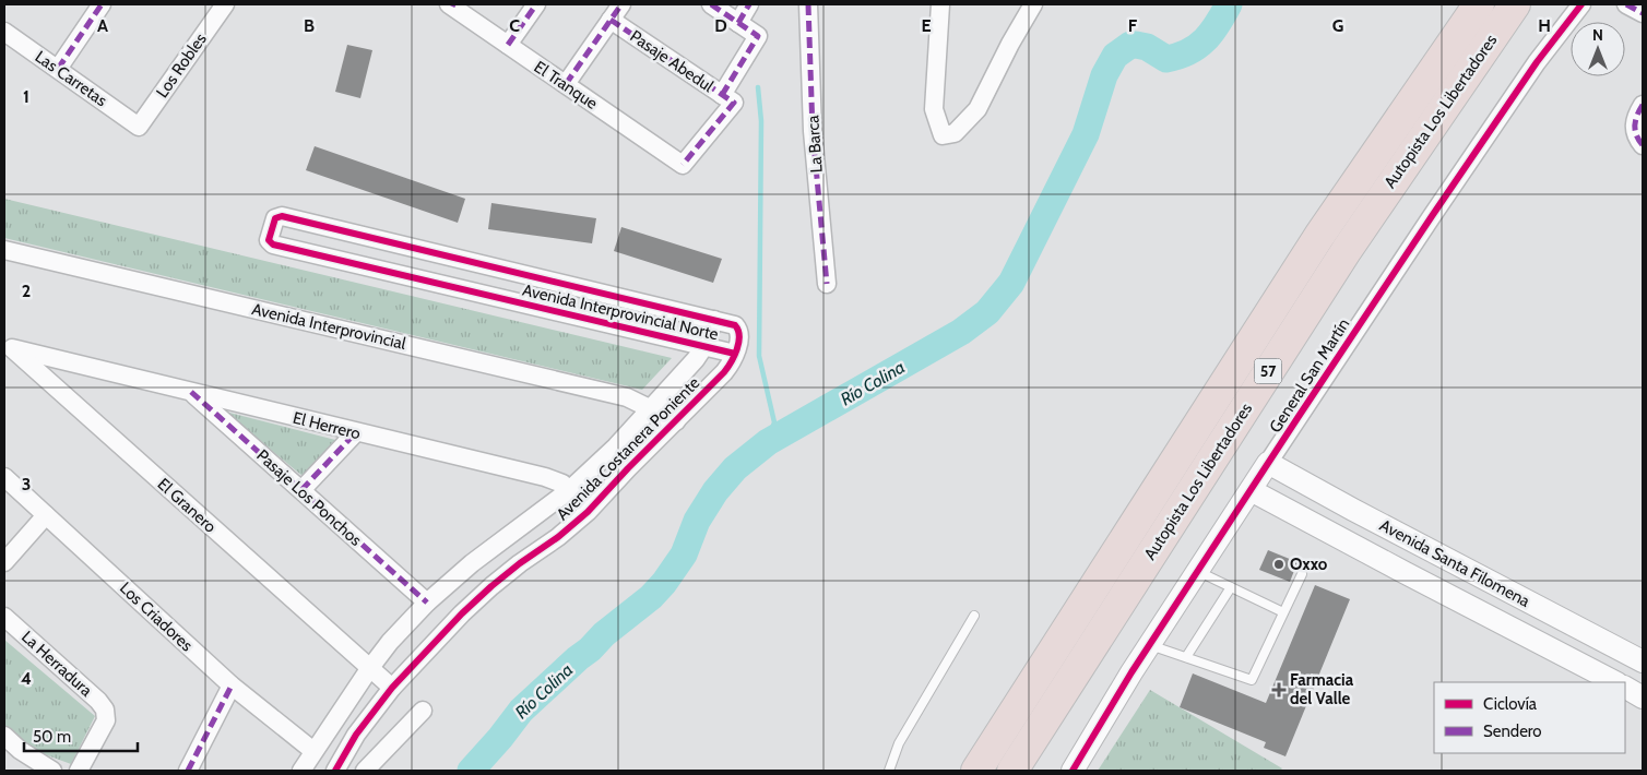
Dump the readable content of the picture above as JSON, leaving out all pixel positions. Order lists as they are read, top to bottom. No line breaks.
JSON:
{"streets":{"highway":["Autopista Los Libertadores","57"],"street":["Pasaje Abedul","Los Robles","Las Carretas","El Tranque","La Barca","Avenida Interprovincial Norte","Avenida Interprovincial","General San Martín","El Herrero","Avenida Costanera Poniente","Pasaje Los Ponchos","El Granero","Avenida Santa Filomena","Los Criadores","La Herradura"]},"crossings":[["Pasaje Abedul","El Tranque"],["Los Robles","Las Carretas"],["Avenida Interprovincial Norte","Avenida Costanera Poniente"],["Avenida Interprovincial","Avenida Costanera Poniente"],["General San Martín","Avenida Santa Filomena"],["El Herrero","Avenida Costanera Poniente"],["El Herrero","Pasaje Los Ponchos"],["El Herrero","El Granero"],["Avenida Costanera Poniente","Pasaje Los Ponchos"],["Avenida Costanera Poniente","El Granero"],["Avenida Costanera Poniente","Los Criadores"]],"water":["Río Colina"],"places":{"other":["Oxxo"],"health":["Farmacia del Valle"]},"legend":["Ciclovía","Sendero"],"scale_bar":"50 m","north":"top","grid":{"columns":["A","B","C","D","E","F","G","H"],"rows":["1","2","3","4"]}}
